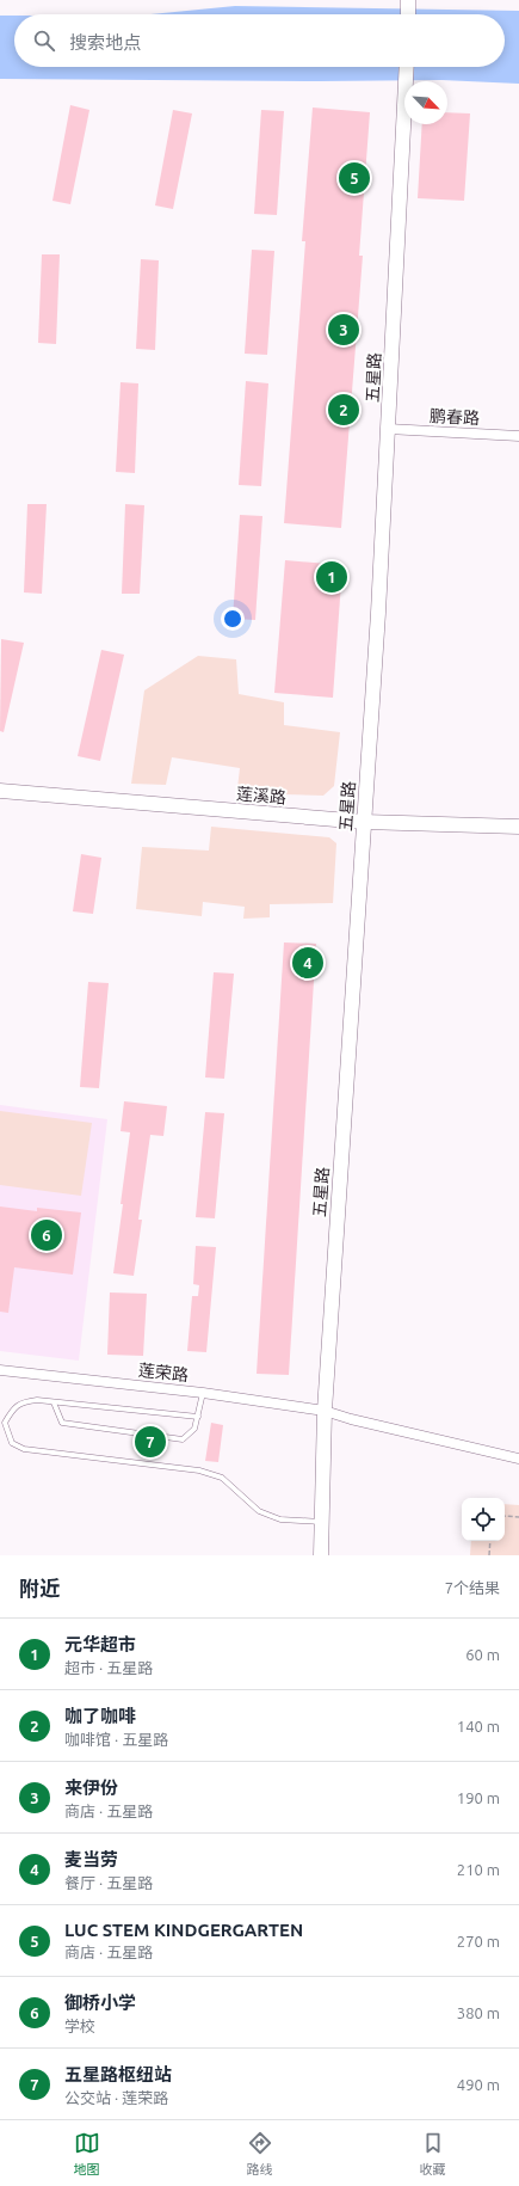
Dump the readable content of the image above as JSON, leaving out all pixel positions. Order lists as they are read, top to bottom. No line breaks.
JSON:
{"streets":{"street":["五星路","鹏春路","莲溪路","莲荣路"]},"crossings":[["五星路","鹏春路"],["五星路","莲溪路"],["五星路","莲荣路"]],"north":"bottom right","page":{"search":"搜索地点","pins":["5","3","2","1","4","6","7"],"heading":["附近","7个结果"],"list":[{"mark":"1","name":"元华超市","note":"超市 · 五星路","value":"60 m"},{"mark":"2","name":"咖了咖啡","note":"咖啡馆 · 五星路","value":"140 m"},{"mark":"3","name":"来伊份","note":"商店 · 五星路","value":"190 m"},{"mark":"4","name":"麦当劳","note":"餐厅 · 五星路","value":"210 m"},{"mark":"5","name":"LUC STEM KINDGERGARTEN","note":"商店 · 五星路","value":"270 m"},{"mark":"6","name":"御桥小学","note":"学校","value":"380 m"},{"mark":"7","name":"五星路枢纽站","note":"公交站 · 莲荣路","value":"490 m"}],"nav":["地图","路线","收藏"]}}
